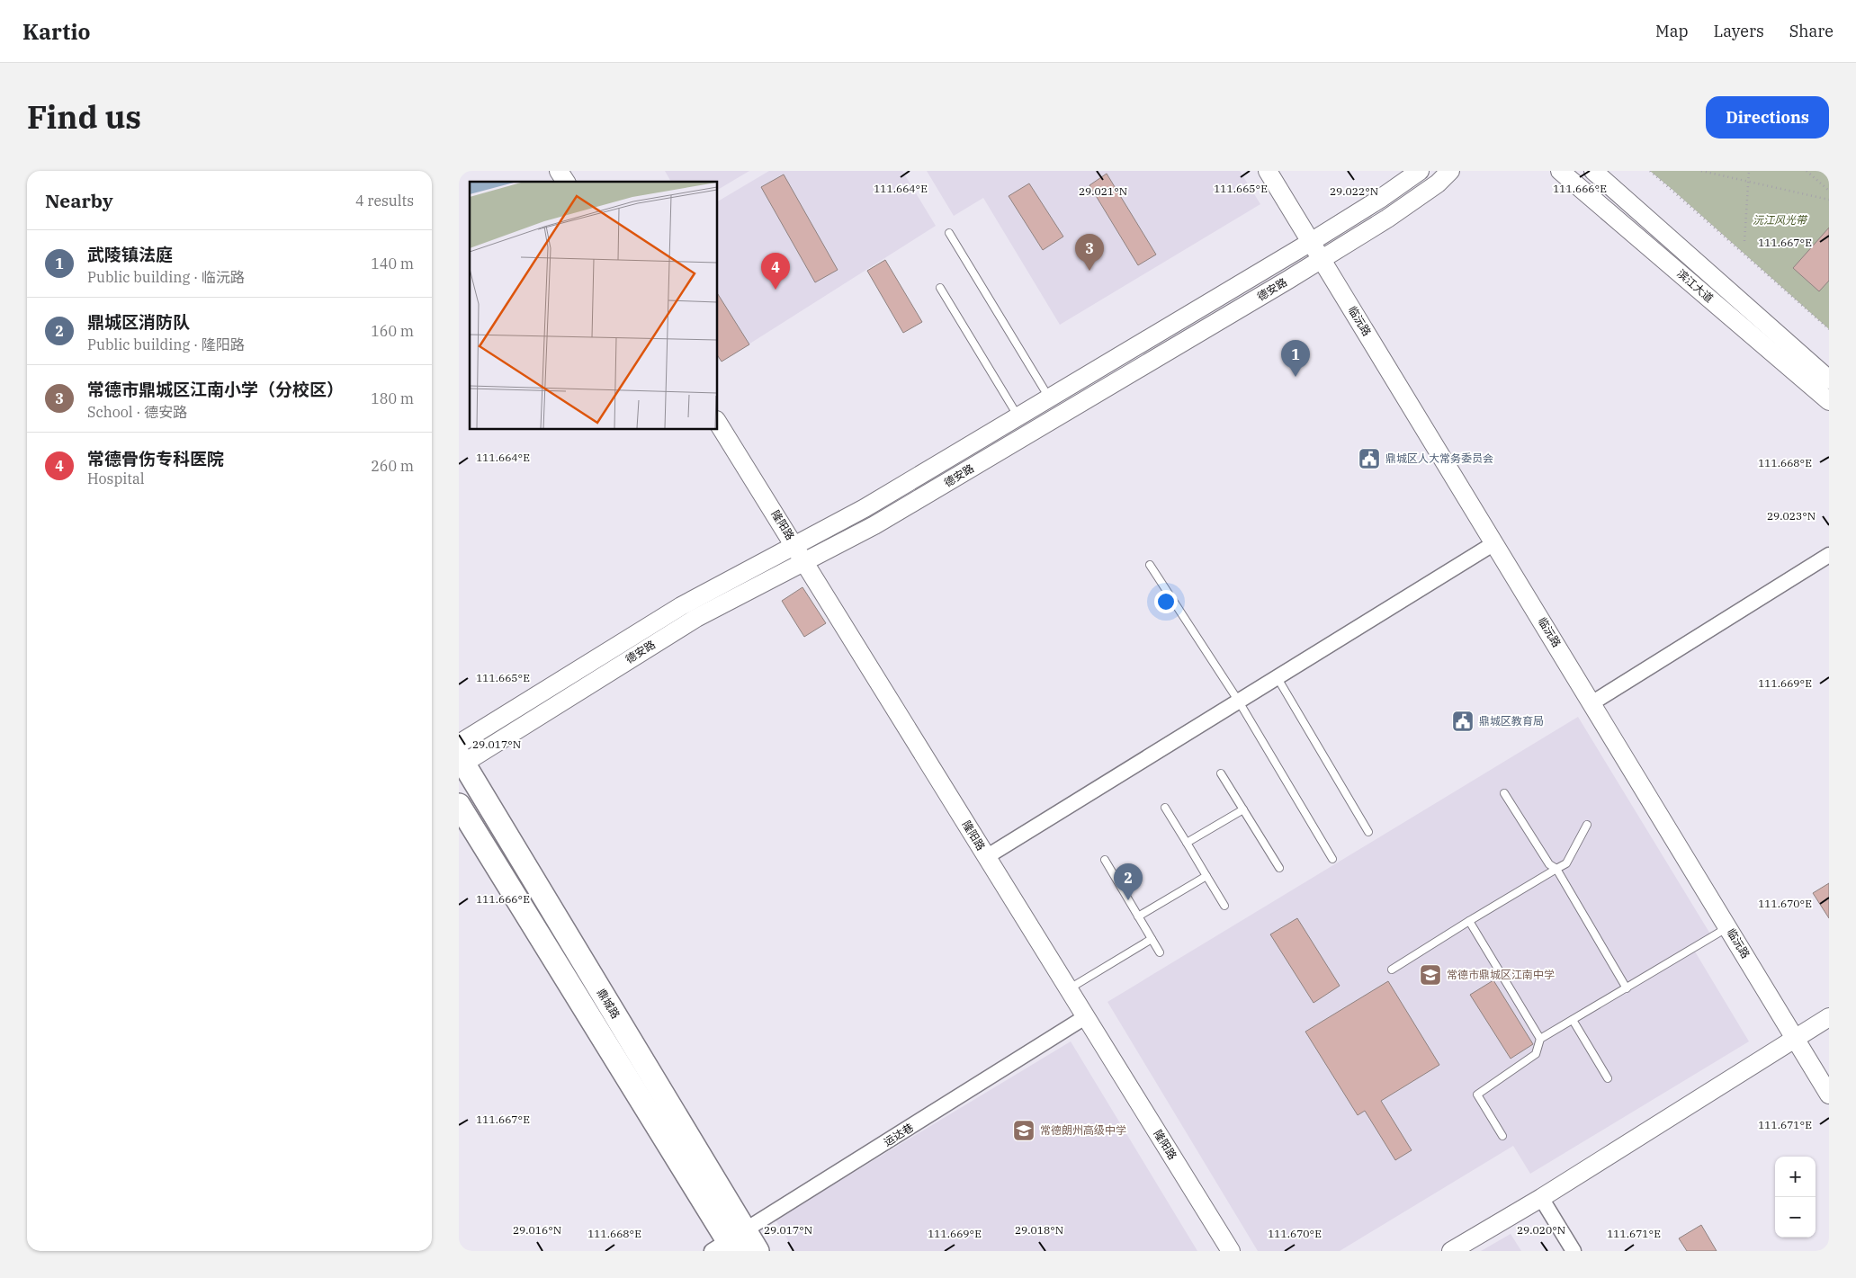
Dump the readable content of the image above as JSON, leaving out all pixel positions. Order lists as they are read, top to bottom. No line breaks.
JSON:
{"streets":{"main road":["鼎城路"],"street":["滨江大道","德安路","临沅路","隆阳路","运达巷"]},"crossings":[["德安路","临沅路"],["德安路","隆阳路"],["德安路","鼎城路"],["隆阳路","运达巷"],["鼎城路","运达巷"]],"parks":["沅江风光带"],"places":{"public building":["鼎城区人大常务委员会","鼎城区教育局"],"school or university":["常德市鼎城区江南中学","常德朗州高级中学"]},"page":{"header":"Kartio","nav":["Map","Layers","Share"],"title":"Find us","buttons":"Directions","heading":["Nearby","4 results"],"list":[{"mark":"1","name":"武陵镇法庭","note":"Public building · 临沅路","value":"140 m"},{"mark":"2","name":"鼎城区消防队","note":"Public building · 隆阳路","value":"160 m"},{"mark":"3","name":"常德市鼎城区江南小学（分校区）","note":"School · 德安路","value":"180 m"},{"mark":"4","name":"常德骨伤专科医院","note":"Hospital","value":"260 m"}],"pins":["3","4","1","2"],"map_buttons":["+","−"]},"coordinates":["111.664°E","111.665°E","111.666°E","29.021°N","29.022°N","111.667°E","111.668°E","29.023°N","111.669°E","29.017°N","111.670°E","111.671°E","29.016°N","29.018°N","29.020°N"]}
